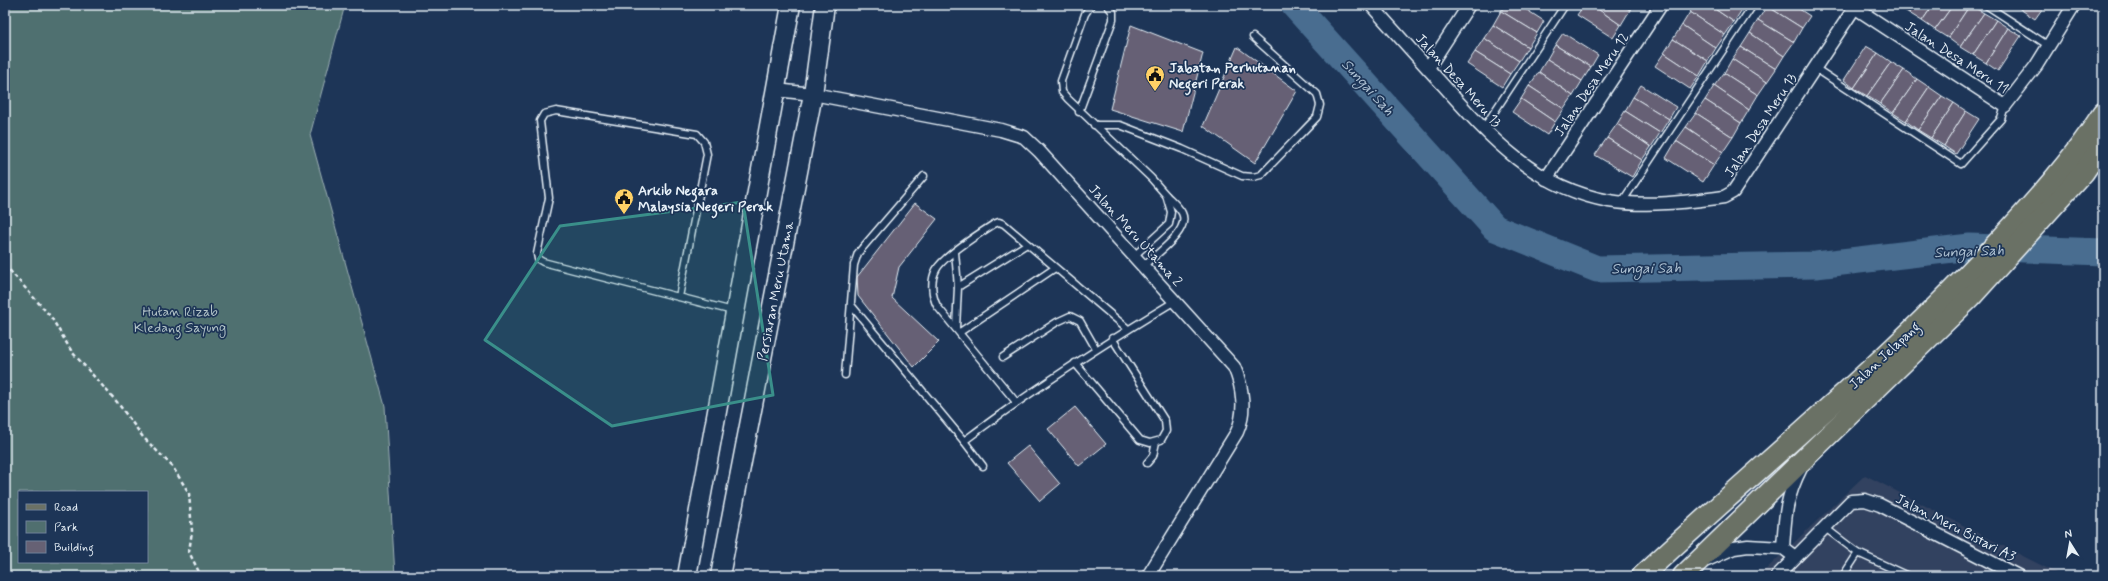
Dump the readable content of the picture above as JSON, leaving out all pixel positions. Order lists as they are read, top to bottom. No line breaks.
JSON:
{"streets":{"main road":["Persiaran Meru Utama","Jalan Jelapang"],"street":["Jalan Desa Meru 11","Jalan Desa Meru 13","Jalan Desa Meru 12","Jalan Meru Utama 2","Jalan Meru Bistari A3"]},"crossings":[["Jalan Desa Meru 11","Jalan Desa Meru 13"],["Jalan Desa Meru 13","Jalan Desa Meru 12"],["Jalan Meru Utama 2","Persiaran Meru Utama"]],"water":["Sungai Sah"],"parks":["Hutan Rizab Kledang Sayung"],"places":{"public building":["Jabatan Perhutanan Negeri Perak","Arkib Negara Malaysia Negeri Perak"]},"legend":["Road","Park","Building"],"north":"top"}
